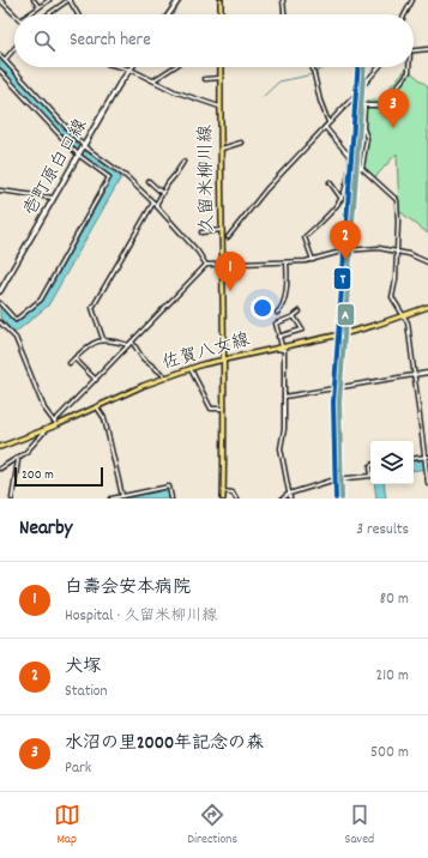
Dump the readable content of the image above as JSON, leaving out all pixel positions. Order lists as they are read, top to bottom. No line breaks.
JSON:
{"streets":{"main road":["壱町原白口線","久留米柳川線","佐賀八女線"]},"crossings":[["久留米柳川線","佐賀八女線"]],"lines":["transit line T","transit line A"],"scale_bar":"200 m","page":{"search":"Search here","pins":["3","2","1"],"scale":"200 m","heading":["Nearby","3 results"],"list":[{"mark":"1","name":"白壽会安本病院","note":"Hospital · 久留米柳川線","value":"80 m"},{"mark":"2","name":"犬塚","note":"Station","value":"210 m"},{"mark":"3","name":"水沼の里2000年記念の森","note":"Park","value":"500 m"}],"nav":["Map","Directions","Saved"]}}
